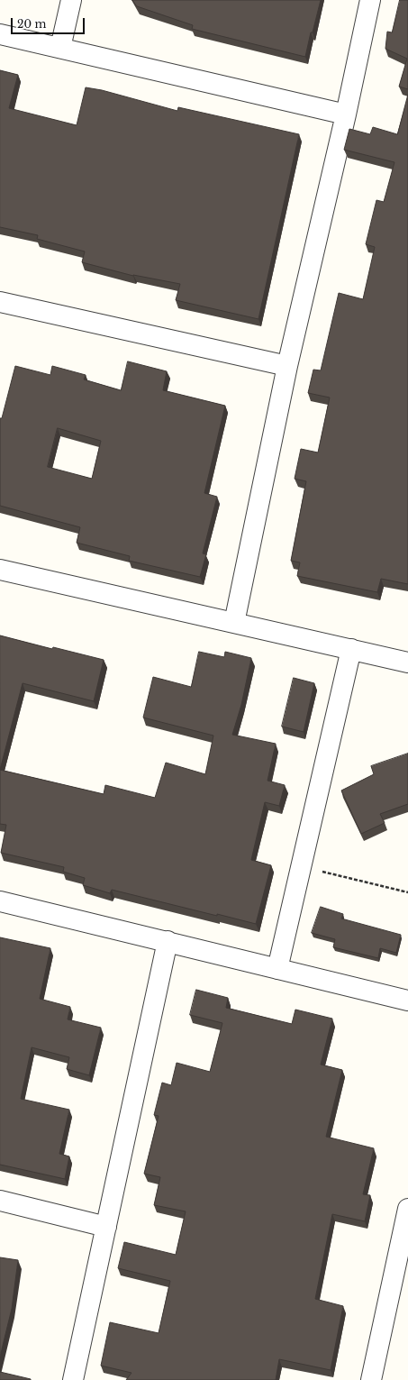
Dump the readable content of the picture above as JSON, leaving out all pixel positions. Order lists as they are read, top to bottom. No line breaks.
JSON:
{"scale_bar":"20 m"}
